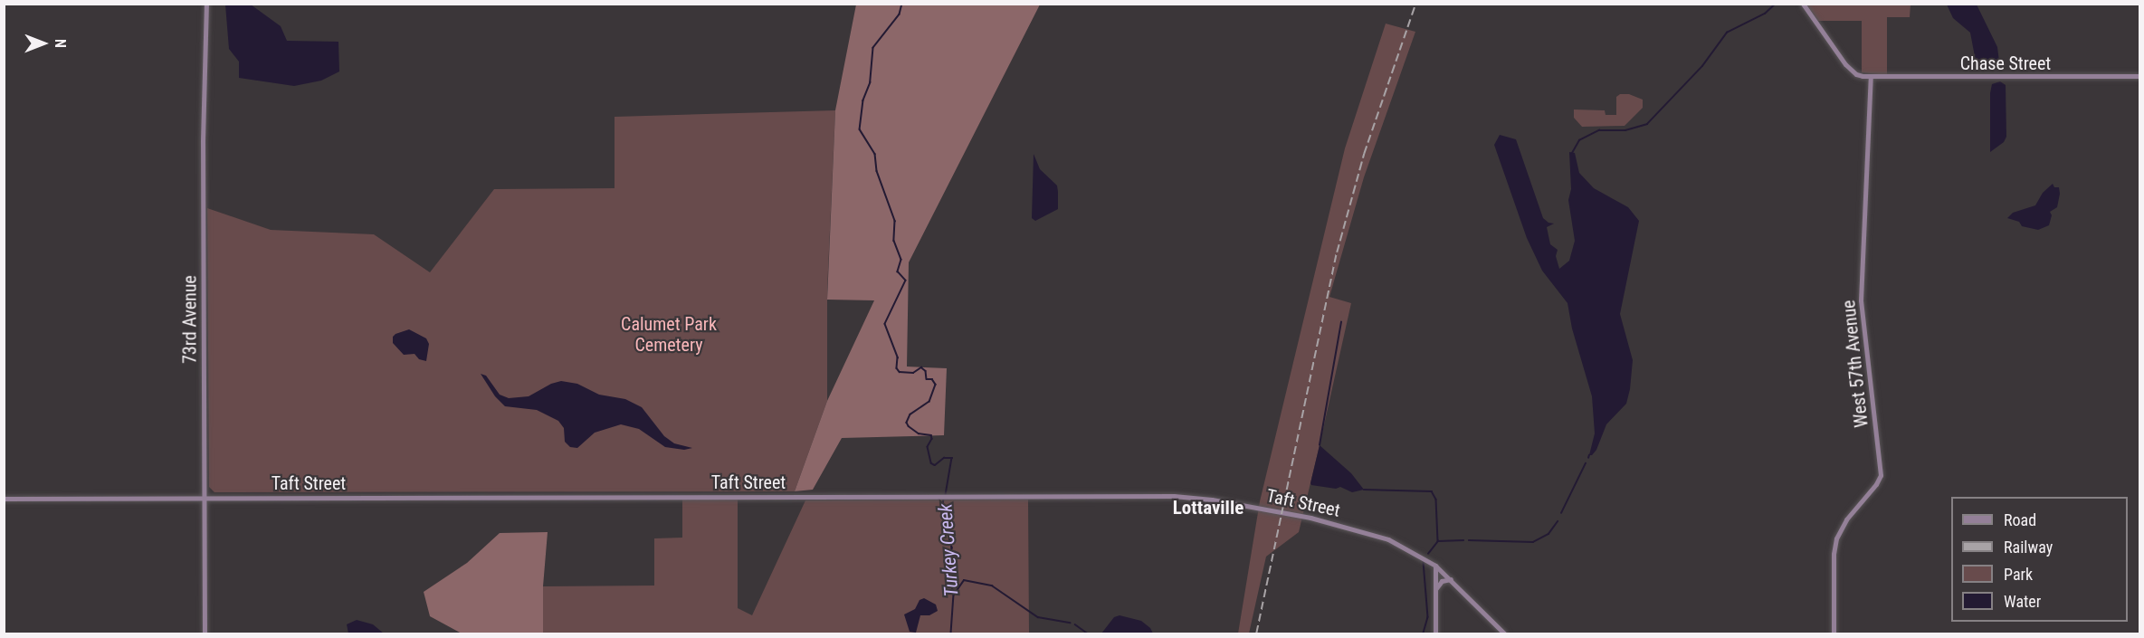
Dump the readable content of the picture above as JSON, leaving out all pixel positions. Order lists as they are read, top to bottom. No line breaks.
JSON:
{"streets":{"main road":["Chase Street","73rd Avenue","West 57th Avenue","Taft Street"]},"crossings":[["Chase Street","West 57th Avenue"],["73rd Avenue","Taft Street"]],"districts":["Lottaville"],"water":["Turkey Creek"],"parks":["Calumet Park Cemetery"],"legend":["Road","Railway","Park","Water"],"north":"right"}
